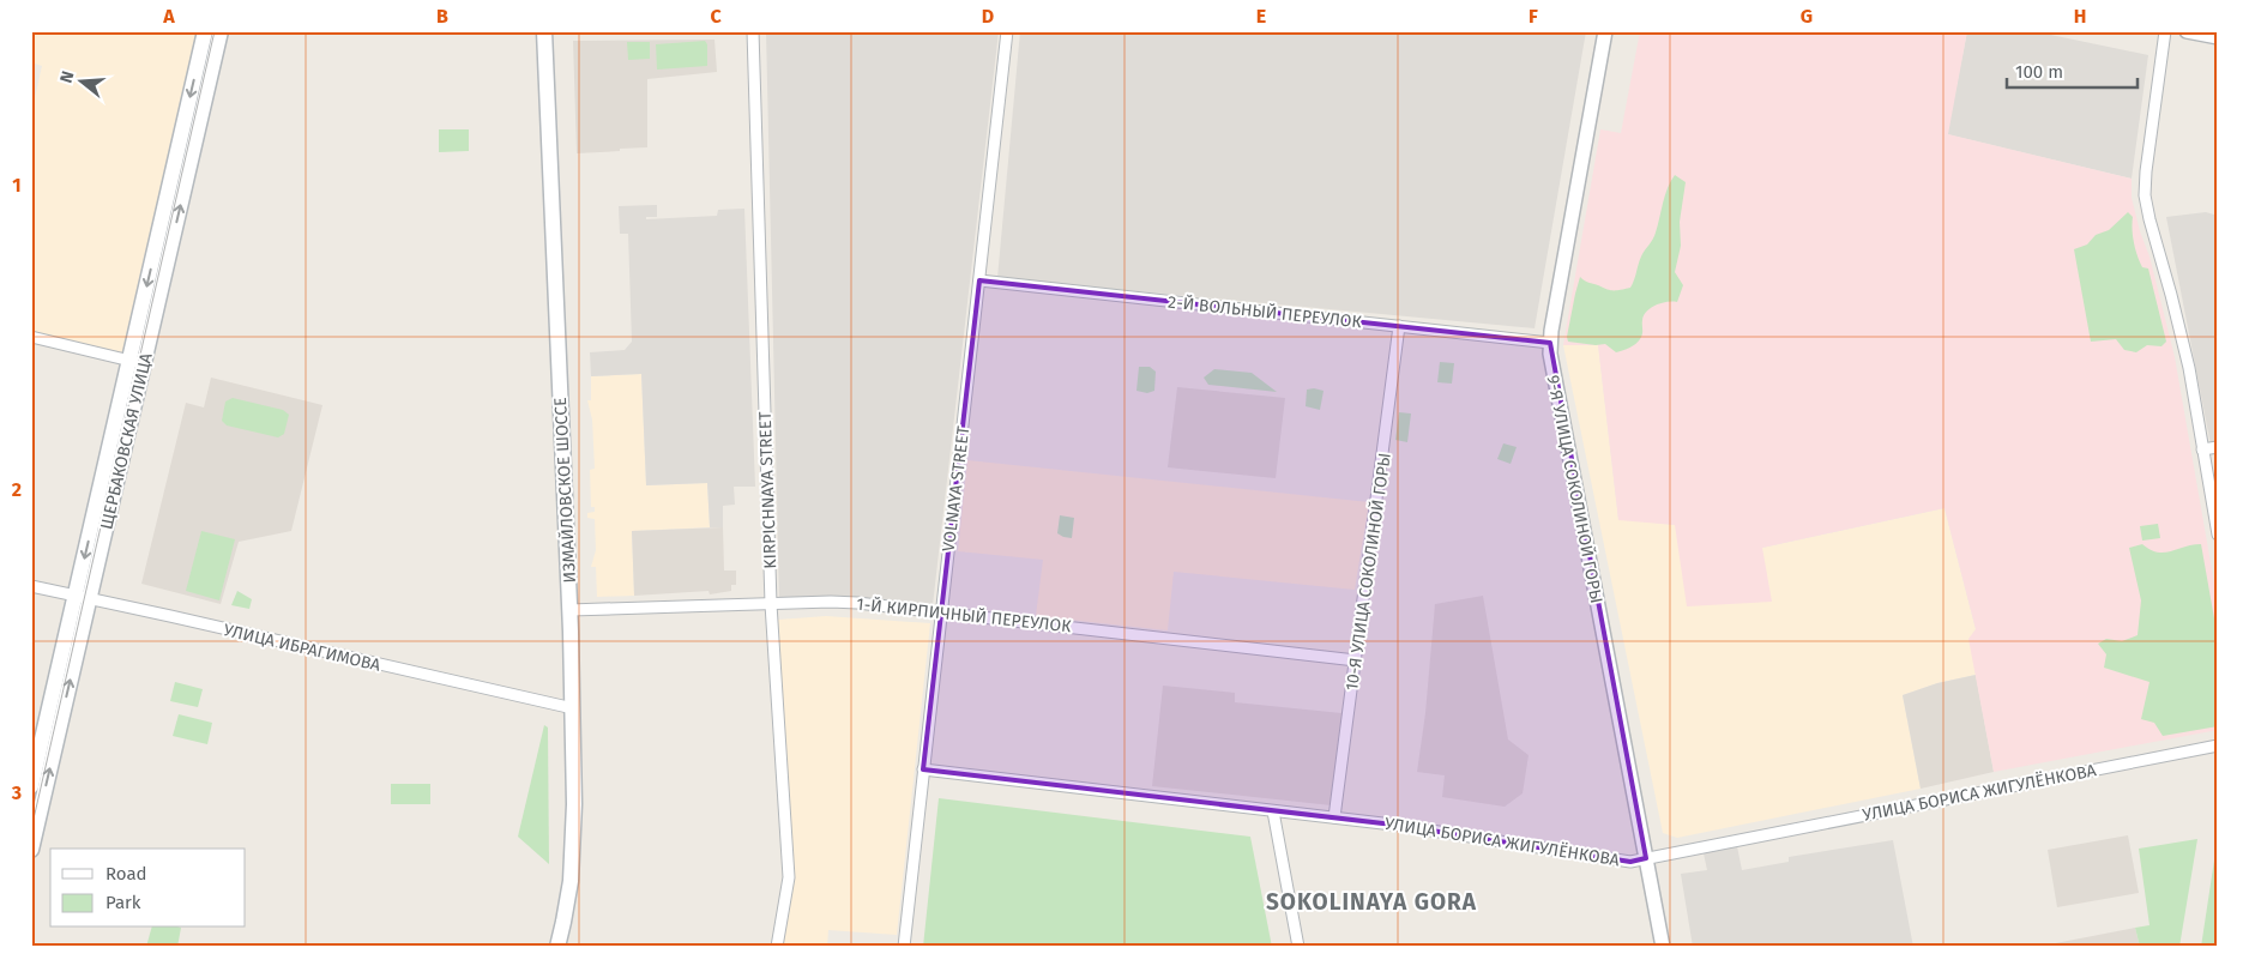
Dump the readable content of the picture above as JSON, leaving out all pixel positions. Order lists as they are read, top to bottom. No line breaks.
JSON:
{"streets":{"main road":["ЩЕРБАКОВСКАЯ УЛИЦА","ИЗМАЙЛОВСКОЕ ШОССЕ"],"street":["2-Й ВОЛЬНЫЙ ПЕРЕУЛОК","VOLNAYA STREET","9-Я УЛИЦА СОКОЛИНОЙ ГОРЫ","KIRPICHNAYA STREET","10-Я УЛИЦА СОКОЛИНОЙ ГОРЫ","1-Й КИРПИЧНЫЙ ПЕРЕУЛОК","УЛИЦА ИБРАГИМОВА","УЛИЦА БОРИСА ЖИГУЛЁНКОВА"]},"crossings":[["2-Й ВОЛЬНЫЙ ПЕРЕУЛОК","VOLNAYA STREET"],["2-Й ВОЛЬНЫЙ ПЕРЕУЛОК","9-Я УЛИЦА СОКОЛИНОЙ ГОРЫ"],["2-Й ВОЛЬНЫЙ ПЕРЕУЛОК","10-Я УЛИЦА СОКОЛИНОЙ ГОРЫ"],["ЩЕРБАКОВСКАЯ УЛИЦА","УЛИЦА ИБРАГИМОВА"],["VOLNAYA STREET","1-Й КИРПИЧНЫЙ ПЕРЕУЛОК"],["VOLNAYA STREET","УЛИЦА БОРИСА ЖИГУЛЁНКОВА"],["9-Я УЛИЦА СОКОЛИНОЙ ГОРЫ","УЛИЦА БОРИСА ЖИГУЛЁНКОВА"],["ИЗМАЙЛОВСКОЕ ШОССЕ","1-Й КИРПИЧНЫЙ ПЕРЕУЛОК"],["ИЗМАЙЛОВСКОЕ ШОССЕ","УЛИЦА ИБРАГИМОВА"],["KIRPICHNAYA STREET","1-Й КИРПИЧНЫЙ ПЕРЕУЛОК"],["10-Я УЛИЦА СОКОЛИНОЙ ГОРЫ","1-Й КИРПИЧНЫЙ ПЕРЕУЛОК"],["10-Я УЛИЦА СОКОЛИНОЙ ГОРЫ","УЛИЦА БОРИСА ЖИГУЛЁНКОВА"]],"districts":["SOKOLINAYA GORA"],"legend":["Road","Park"],"scale_bar":"100 m","north":"left","grid":{"columns":["A","B","C","D","E","F","G","H"],"rows":["1","2","3"]}}
